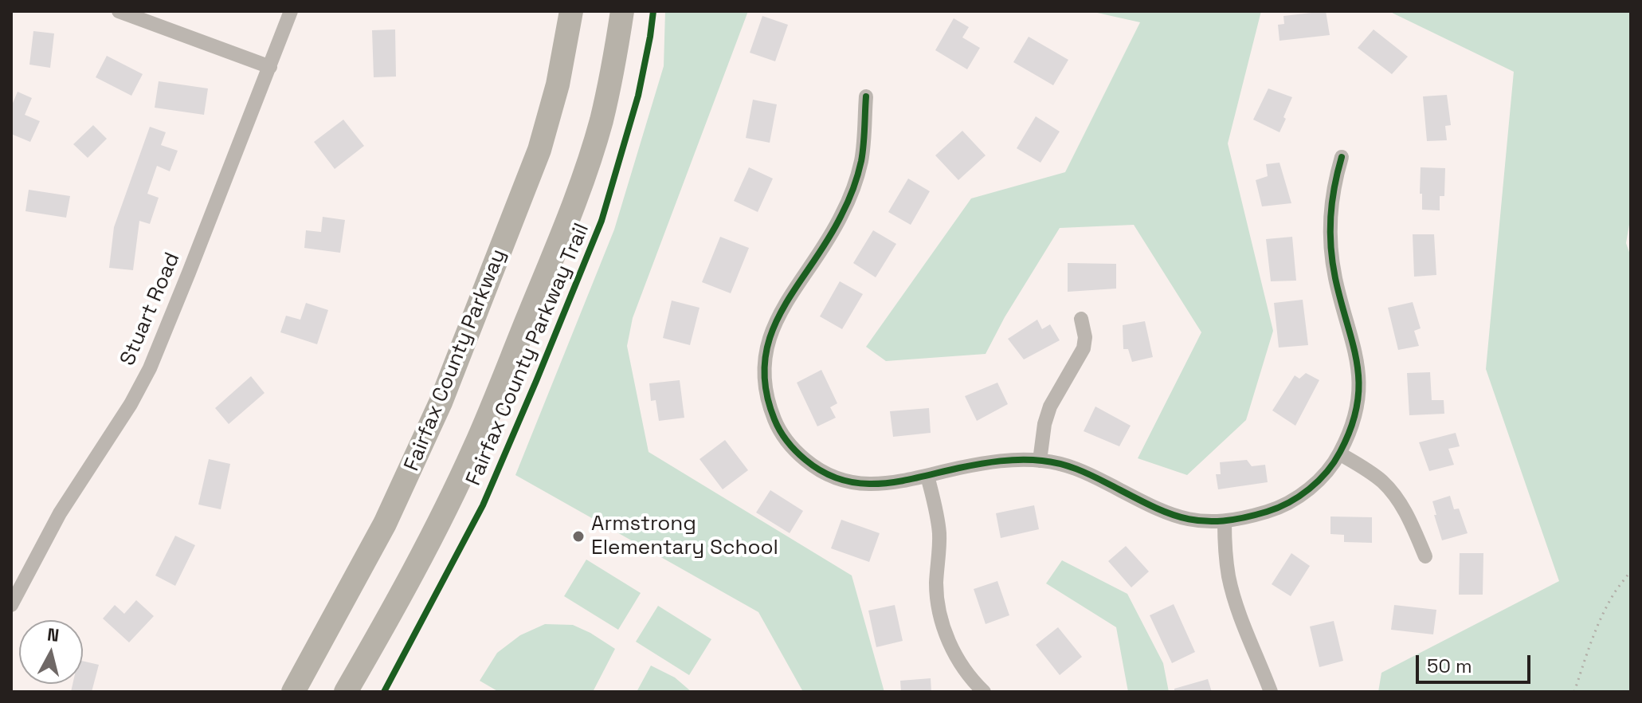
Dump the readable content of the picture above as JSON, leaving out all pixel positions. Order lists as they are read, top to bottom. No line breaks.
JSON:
{"streets":{"highway":["Fairfax County Parkway"],"street":["Stuart Road"],"cycle path":["Fairfax County Parkway Trail"]},"places":["Armstrong Elementary School"],"scale_bar":"50 m","north":"top"}
